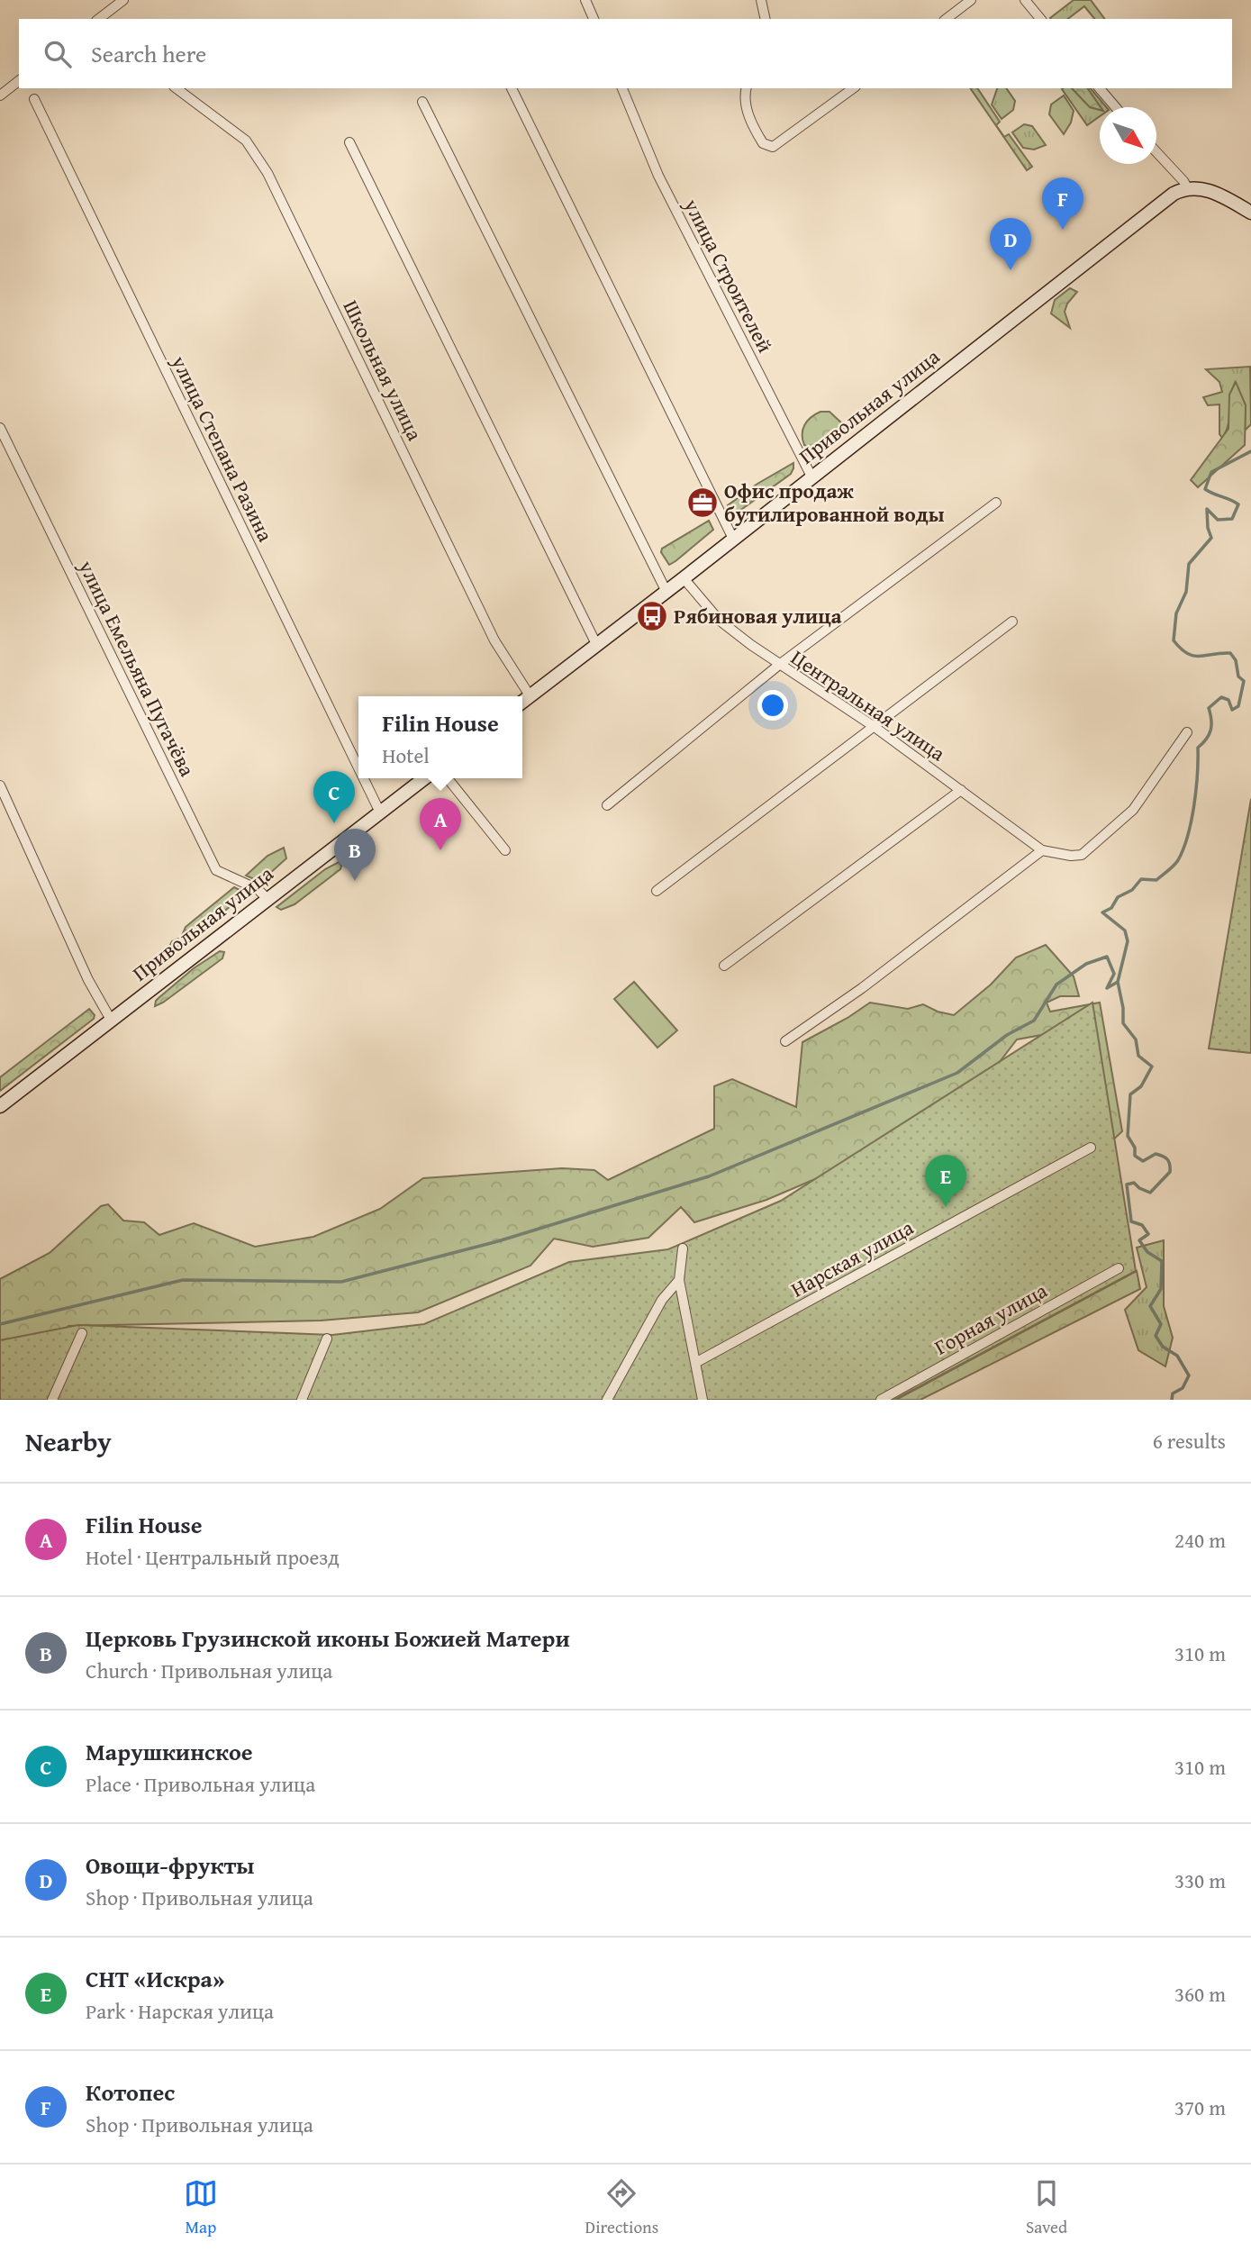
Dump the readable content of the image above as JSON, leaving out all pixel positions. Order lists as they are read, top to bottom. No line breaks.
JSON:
{"streets":{"street":["улица Строителей","Школьная улица","Привольная улица","улица Степана Разина","улица Емельяна Пугачёва","Центральная улица","Нарская улица","Горная улица"]},"crossings":[["улица Строителей","Привольная улица"],["Школьная улица","Привольная улица"],["Привольная улица","улица Степана Разина"],["Привольная улица","улица Емельяна Пугачёва"],["Привольная улица","Центральная улица"]],"places":{"office":["Офис продаж бутилированной воды"],"bus stop":["Рябиновая улица"]},"north":"bottom right","page":{"search":"Search here","pins":["F","D","C","A","B","E"],"popup":["Filin House","Hotel"],"heading":["Nearby","6 results"],"list":[{"mark":"A","name":"Filin House","note":"Hotel · Центральный проезд","value":"240 m"},{"mark":"B","name":"Церковь Грузинской иконы Божией Матери","note":"Church · Привольная улица","value":"310 m"},{"mark":"C","name":"Марушкинское","note":"Place · Привольная улица","value":"310 m"},{"mark":"D","name":"Овощи-фрукты","note":"Shop · Привольная улица","value":"330 m"},{"mark":"E","name":"СНТ «Искра»","note":"Park · Нарская улица","value":"360 m"},{"mark":"F","name":"Котопес","note":"Shop · Привольная улица","value":"370 m"}],"nav":["Map","Directions","Saved"]}}
